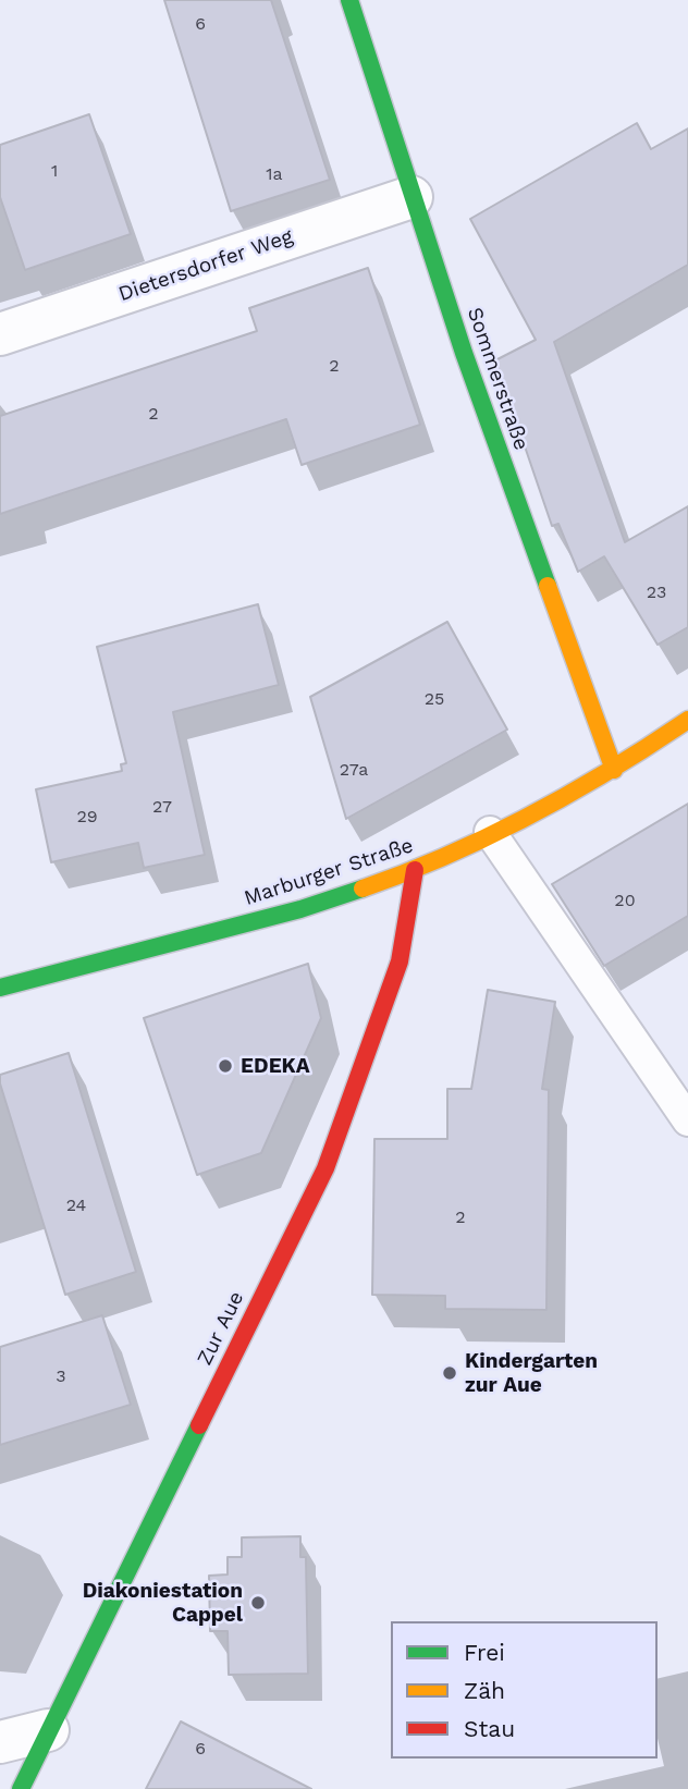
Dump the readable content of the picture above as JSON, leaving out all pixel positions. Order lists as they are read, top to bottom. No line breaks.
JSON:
{"streets":{"street":["Dietersdorfer Weg","Sommerstraße","Marburger Straße","Zur Aue"]},"crossings":[["Dietersdorfer Weg","Sommerstraße"],["Sommerstraße","Marburger Straße"],["Marburger Straße","Zur Aue"]],"places":["EDEKA","Kindergarten zur Aue","Diakoniestation Cappel"],"house_numbers":["6","1","1a","2","2","23","25","27a","27","29","20","24","2","3","6"],"legend":["Frei","Zäh","Stau"]}
